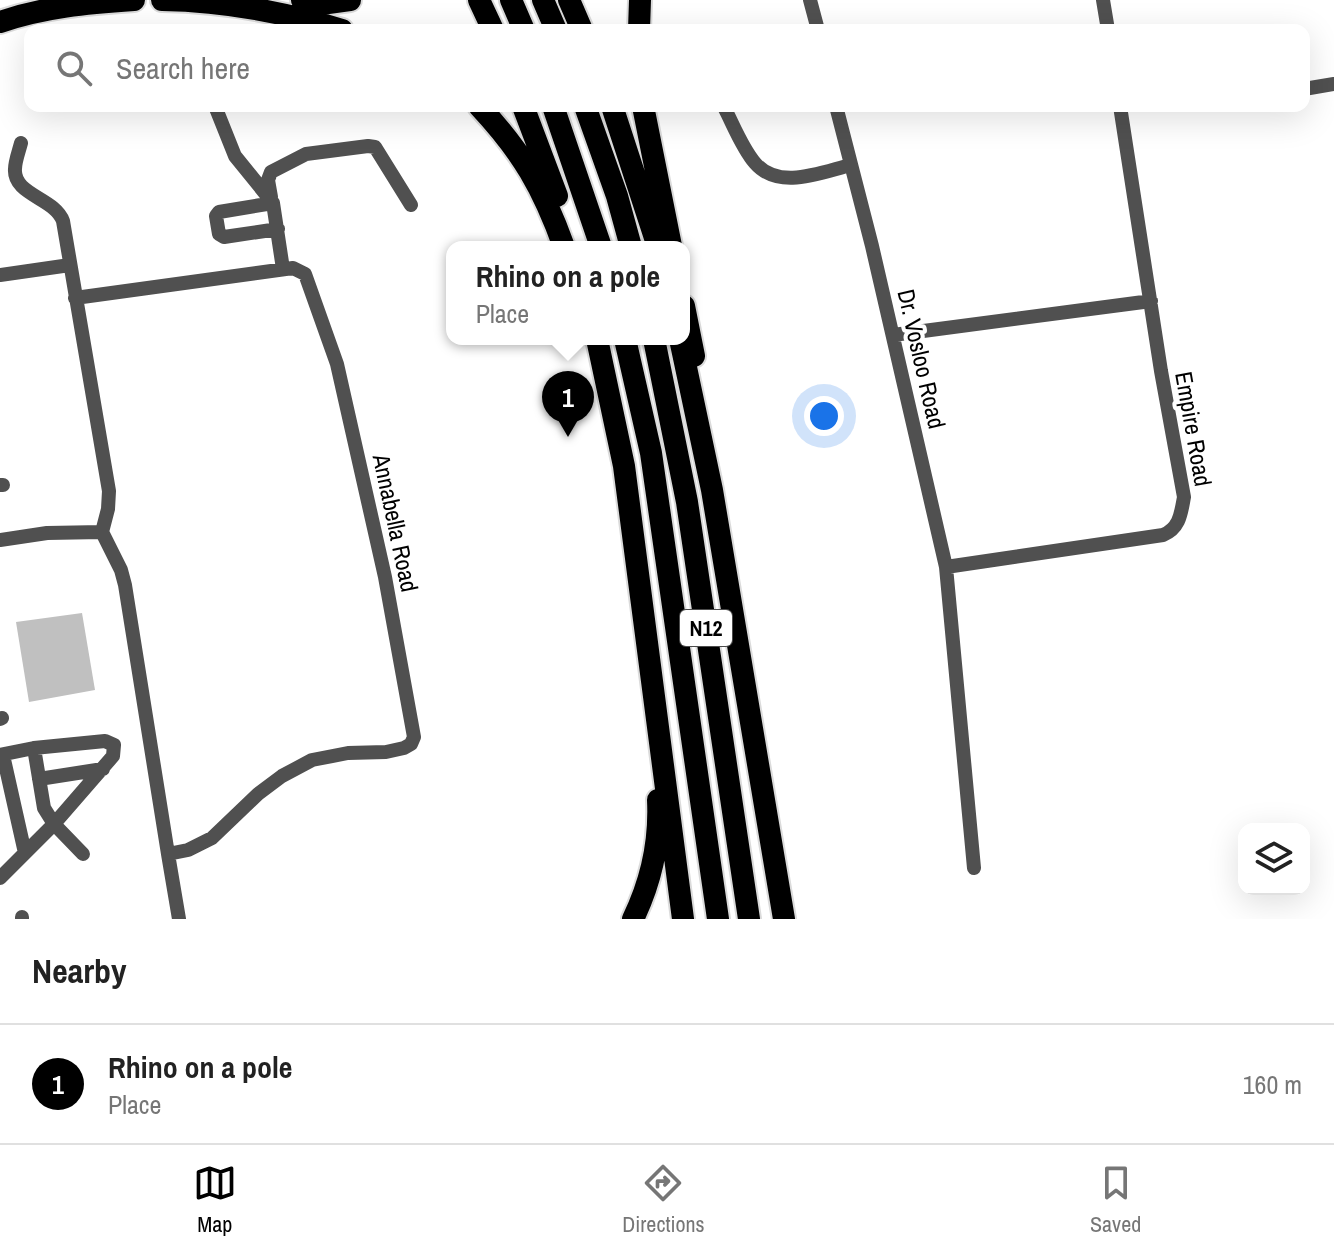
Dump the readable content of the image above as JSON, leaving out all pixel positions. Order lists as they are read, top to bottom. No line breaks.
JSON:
{"streets":{"highway":["N12"],"street":["Dr. Vosloo Road","Empire Road","Annabella Road"]},"crossings":[["Dr. Vosloo Road","Empire Road"]],"page":{"search":"Search here","popup":["Rhino on a pole","Place"],"pins":"1","heading":"Nearby","list":[{"mark":"1","name":"Rhino on a pole","note":"Place","value":"160 m"}],"nav":["Map","Directions","Saved"]}}
